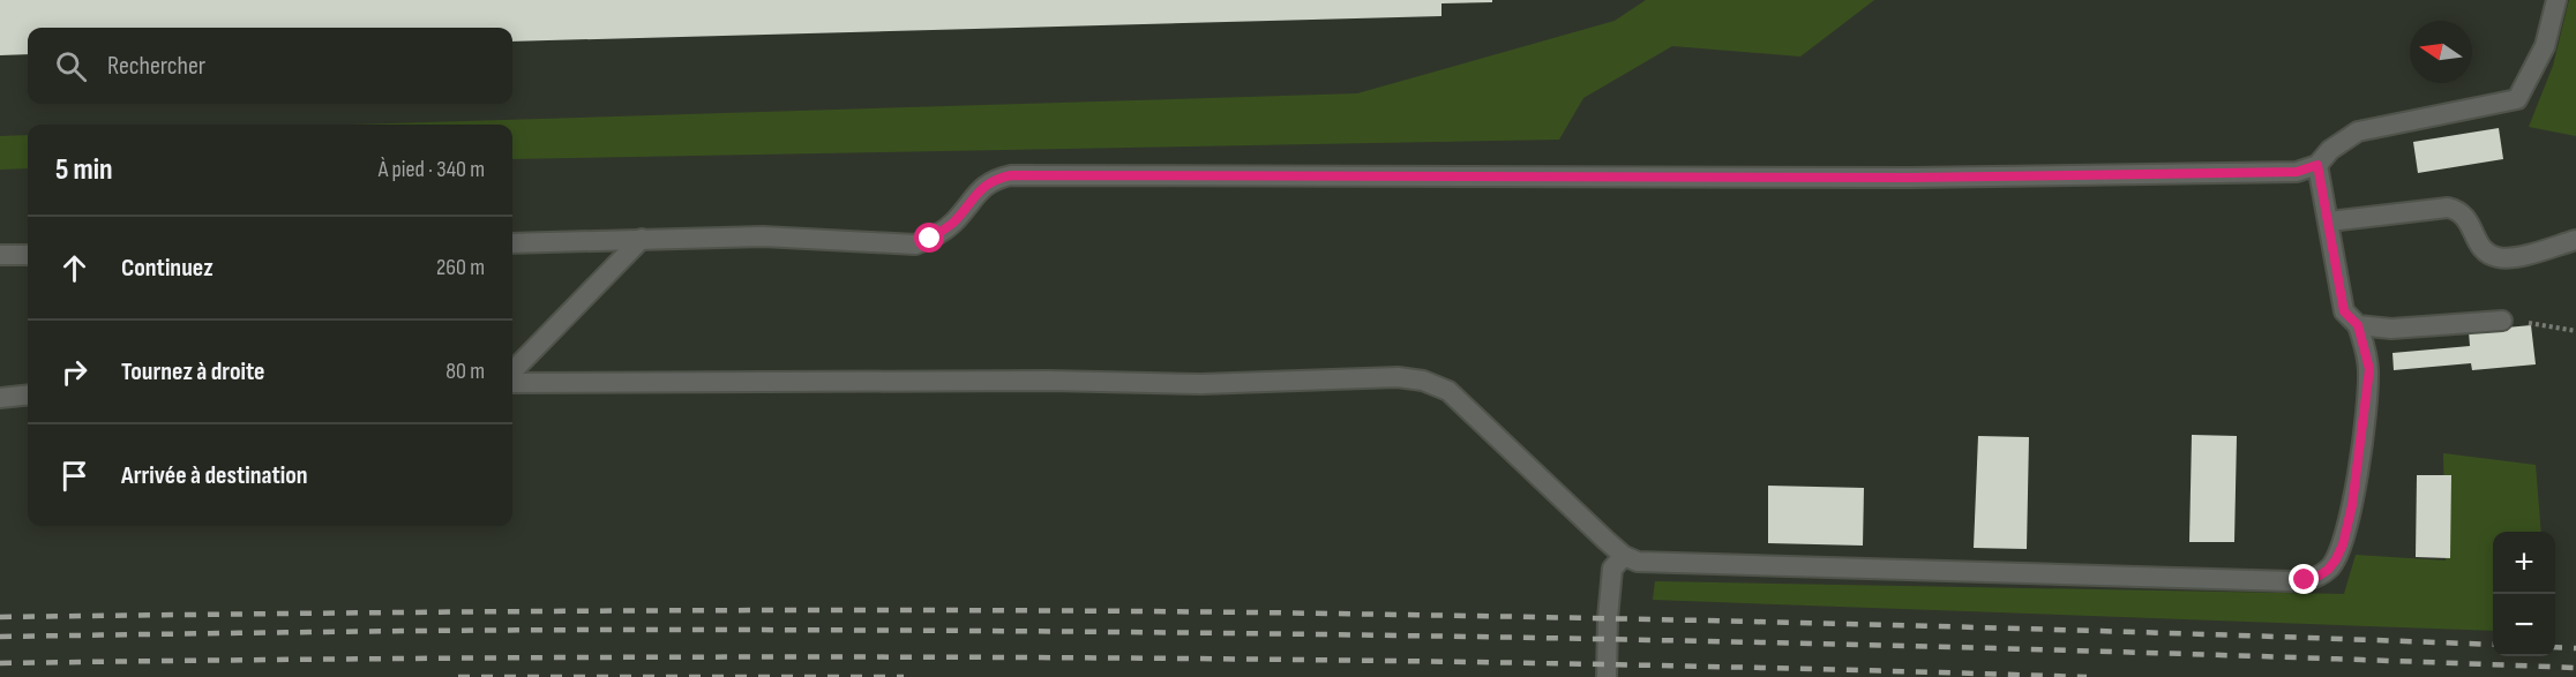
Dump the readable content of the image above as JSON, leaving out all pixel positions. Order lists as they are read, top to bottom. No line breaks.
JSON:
{"north":"left","page":{"search":"Rechercher","heading":["5 min","À pied · 340 m"],"list":[["Continuez","260 m"],["Tournez à droite","80 m"],"Arrivée à destination"],"map_buttons":["+","−"]}}
